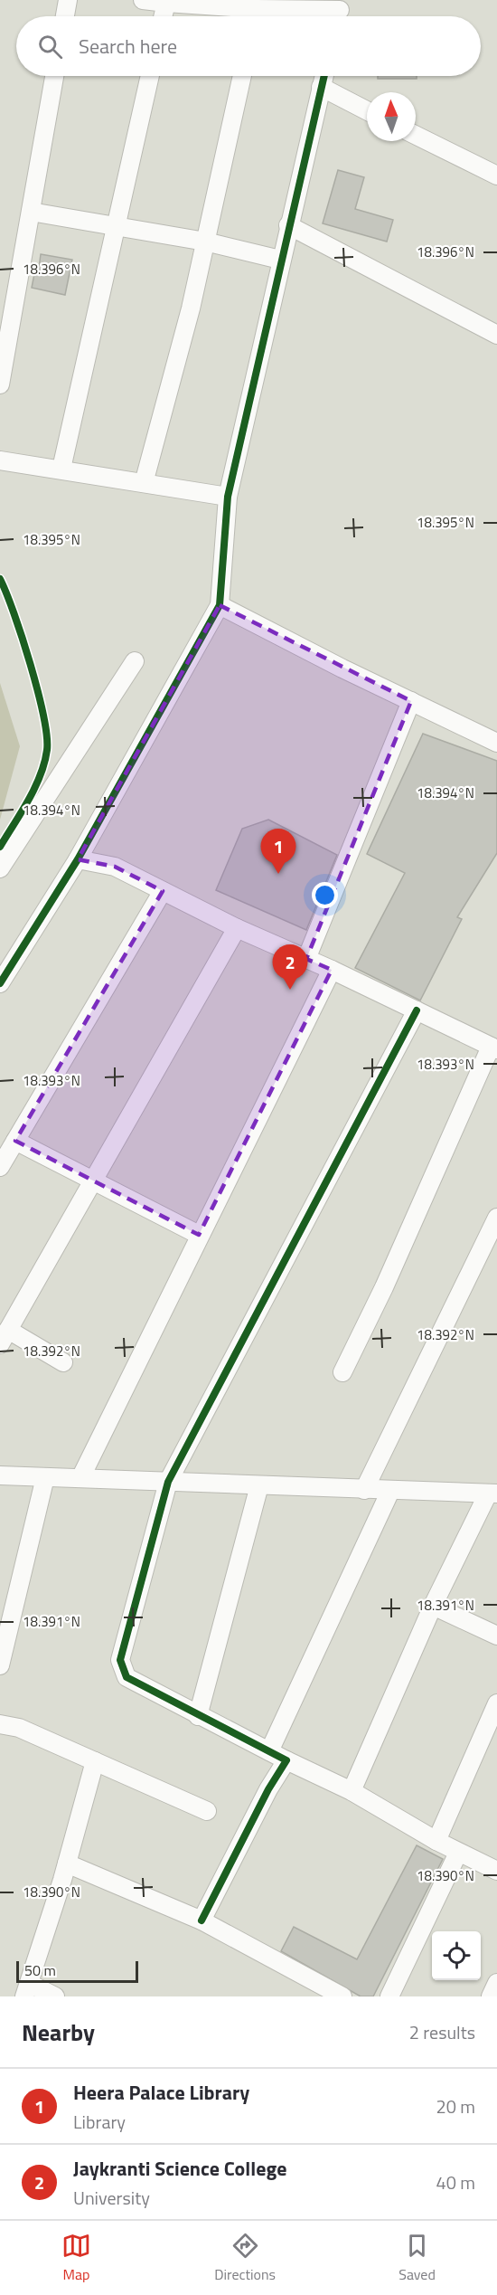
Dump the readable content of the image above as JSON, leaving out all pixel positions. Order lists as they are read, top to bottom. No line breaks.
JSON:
{"scale_bar":"50 m","north":"top","page":{"search":"Search here","pins":["1","2"],"scale":"50 m","heading":["Nearby","2 results"],"list":[{"mark":"1","name":"Heera Palace Library","note":"Library","value":"20 m"},{"mark":"2","name":"Jaykranti Science College","note":"University","value":"40 m"}],"nav":["Map","Directions","Saved"]},"coordinates":["18.396°N","18.395°N","18.394°N","18.393°N","18.392°N","18.391°N","18.390°N"]}
